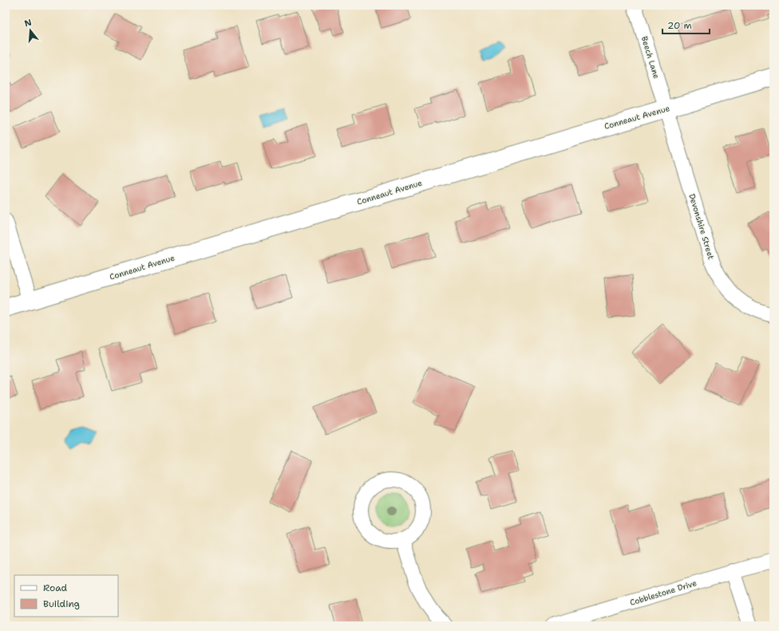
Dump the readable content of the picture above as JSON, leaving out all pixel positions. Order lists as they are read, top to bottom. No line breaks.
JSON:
{"streets":{"street":["Beech Lane","Conneaut Avenue","Devonshire Street","Cobblestone Drive"]},"crossings":[["Beech Lane","Conneaut Avenue"],["Beech Lane","Devonshire Street"],["Conneaut Avenue","Devonshire Street"]],"legend":["Road","Building"],"scale_bar":"20 m","north":"top"}
